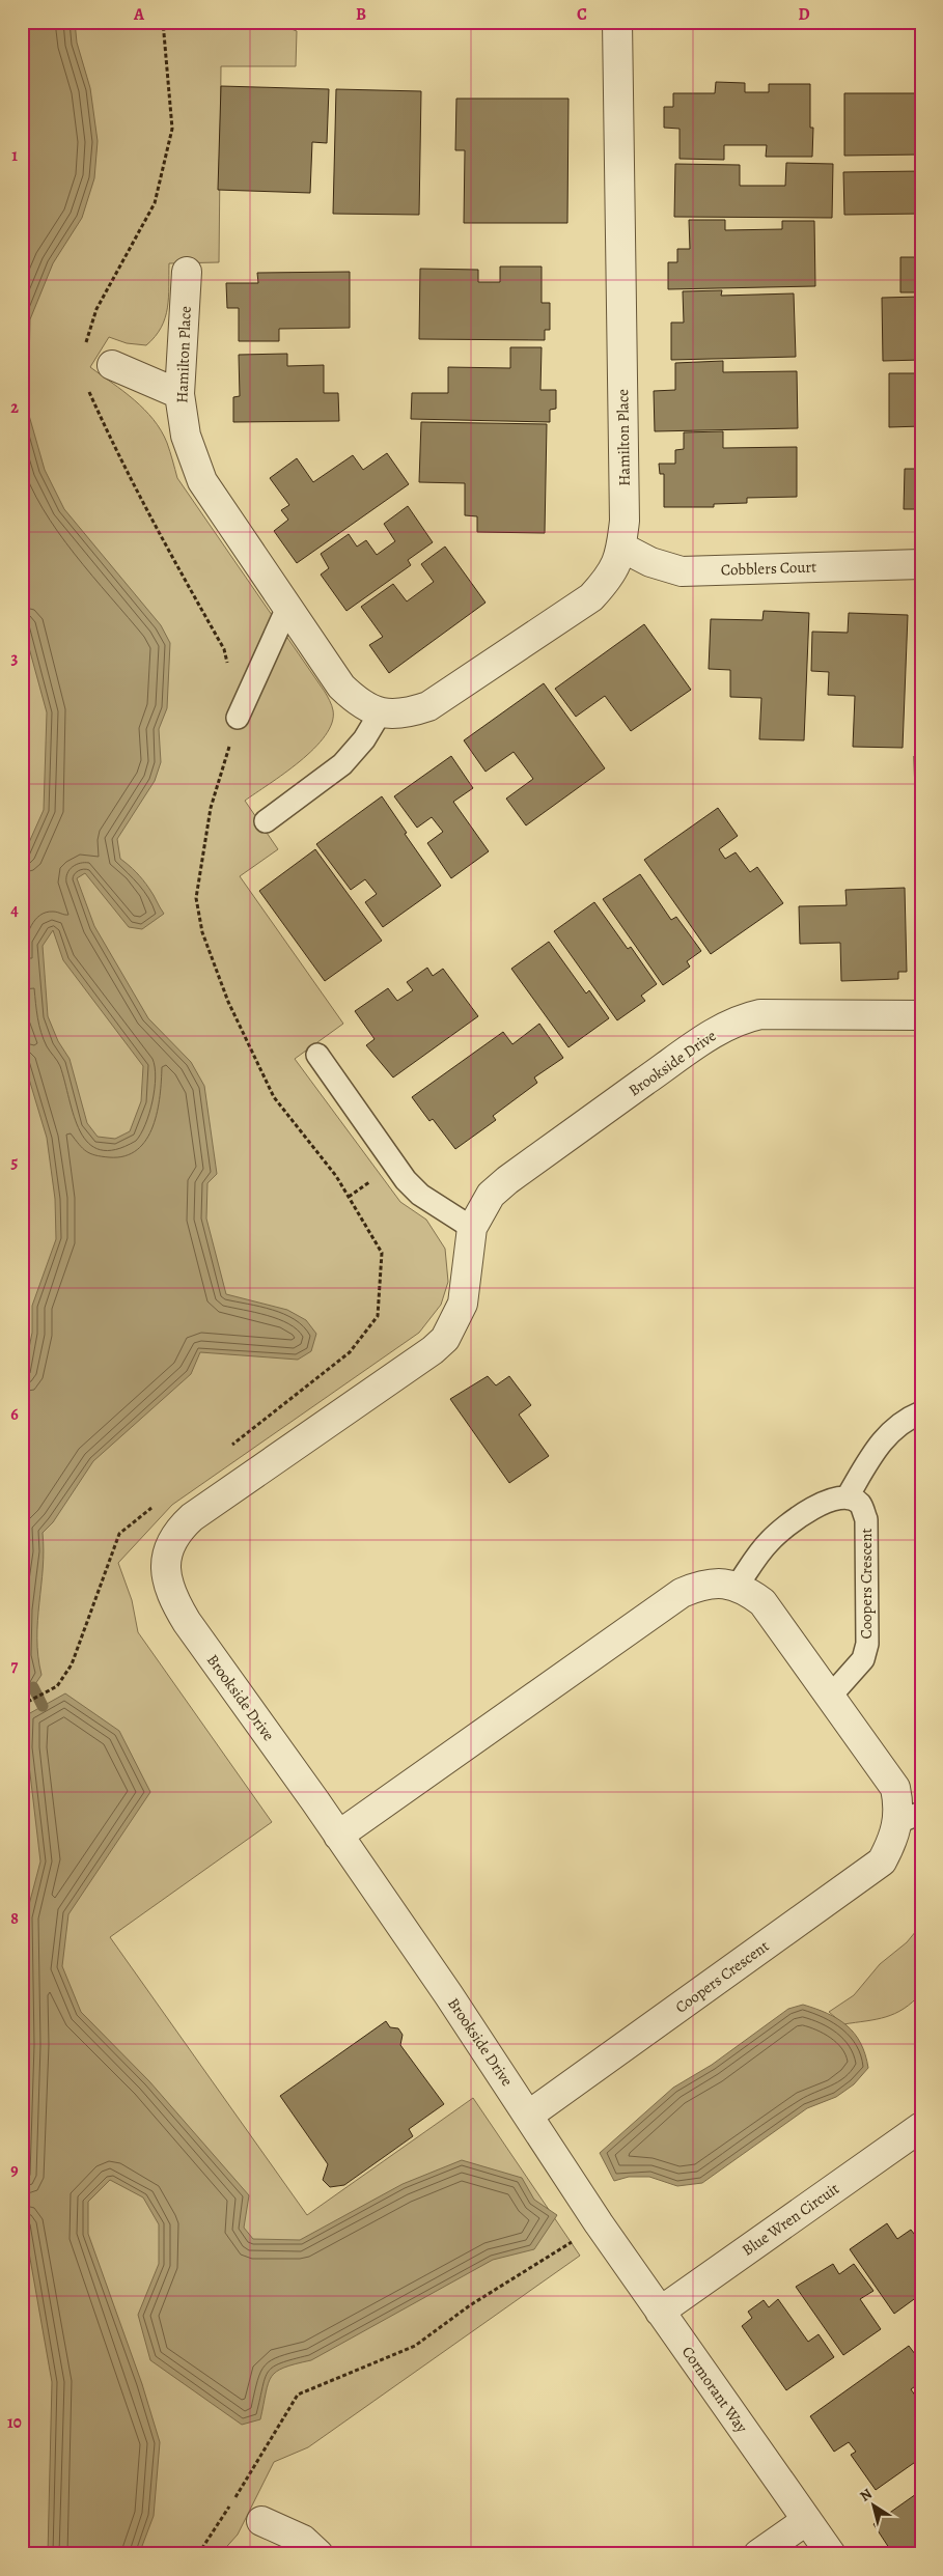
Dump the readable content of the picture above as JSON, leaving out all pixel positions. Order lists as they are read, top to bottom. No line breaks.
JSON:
{"streets":{"street":["Hamilton Place","Cobblers Court","Brookside Drive","Coopers Crescent","Blue Wren Circuit","Cormorant Way"]},"crossings":[["Hamilton Place","Cobblers Court"],["Brookside Drive","Coopers Crescent"],["Brookside Drive","Cormorant Way"],["Blue Wren Circuit","Cormorant Way"]],"north":"top left","grid":{"columns":["A","B","C","D"],"rows":["1","2","3","4","5","6","7","8","9","10"]}}
